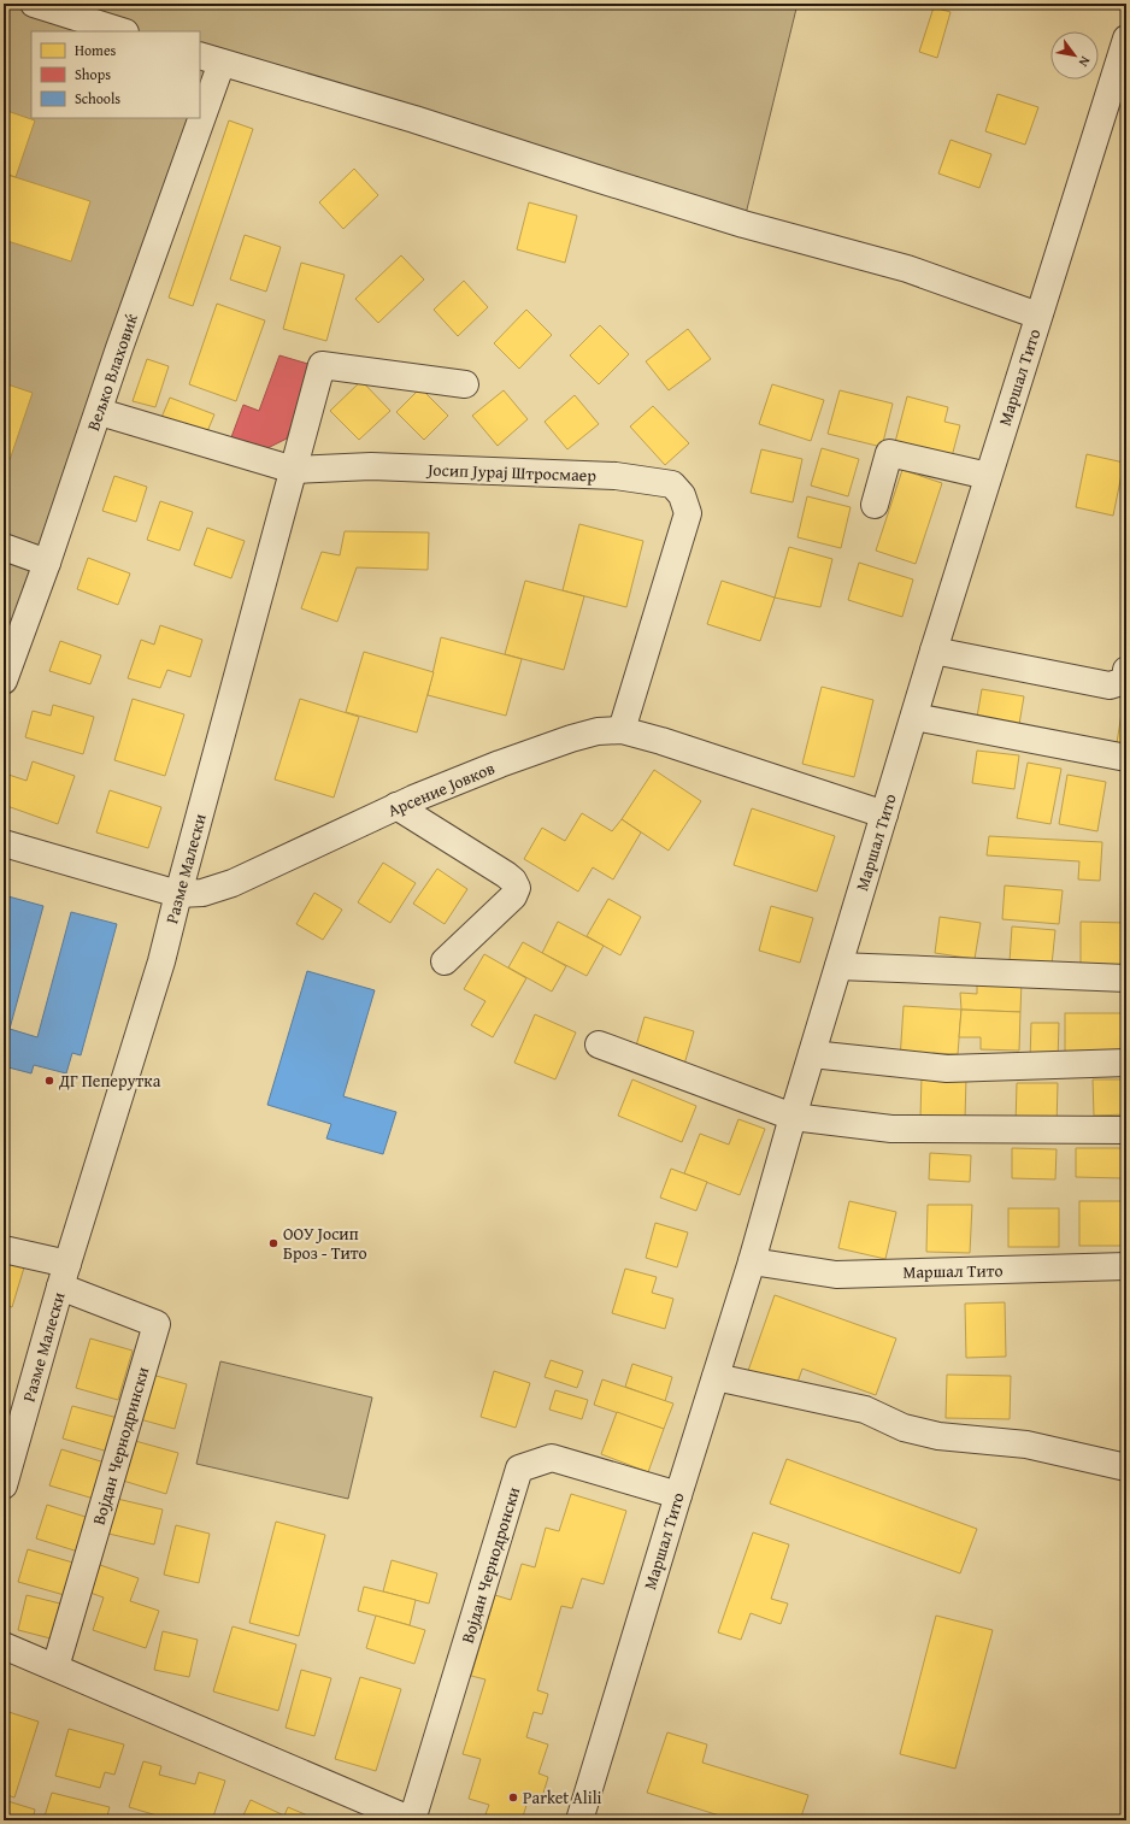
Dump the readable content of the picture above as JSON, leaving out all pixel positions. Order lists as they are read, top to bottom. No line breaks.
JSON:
{"streets":{"street":["Вељко Влаховиќ","Маршал Тито","Јосип Јурај Штросмаер","Арсение Јовков","Разме Малески","Војдан Чернодрински","Војдан Чернодронски"]},"crossings":[["Вељко Влаховиќ","Јосип Јурај Штросмаер"],["Маршал Тито","Арсение Јовков"],["Маршал Тито","Војдан Чернодронски"],["Јосип Јурај Штросмаер","Арсение Јовков"],["Јосип Јурај Штросмаер","Разме Малески"],["Арсение Јовков","Разме Малески"],["Разме Малески","Војдан Чернодрински"]],"places":["ДГ Пеперутка","ООУ Јосип Броз - Тито","Parket Alili"],"legend":["Homes","Shops","Schools"],"north":"bottom right"}
